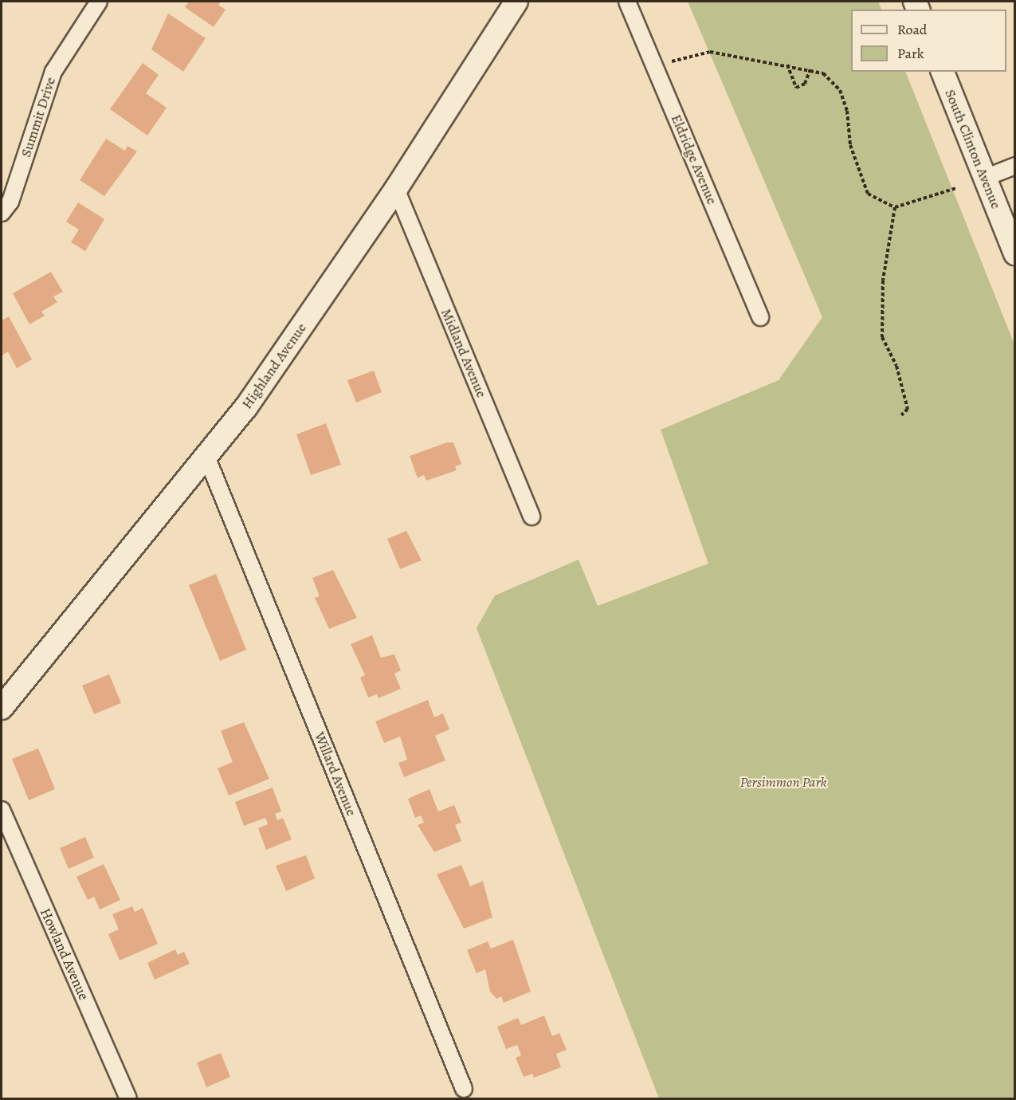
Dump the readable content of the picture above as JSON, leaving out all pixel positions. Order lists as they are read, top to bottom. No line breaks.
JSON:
{"streets":{"street":["Summit Drive","South Clinton Avenue","Eldridge Avenue","Midland Avenue","Highland Avenue","Willard Avenue","Howland Avenue"]},"crossings":[["Midland Avenue","Highland Avenue"],["Highland Avenue","Willard Avenue"]],"parks":["Persimmon Park"],"legend":["Road","Park"]}
